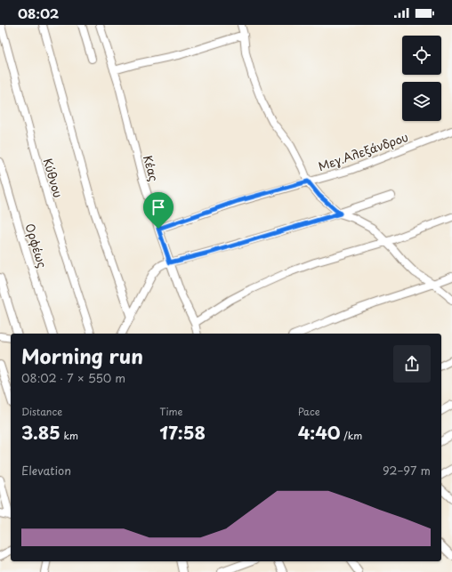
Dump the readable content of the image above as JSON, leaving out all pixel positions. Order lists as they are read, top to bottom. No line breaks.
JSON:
{"streets":{"street":["Μεγ.Αλεξάνδρου","Κέας","Κύθνου","Ορφέως"]},"crossings":[["Μεγ.Αλεξάνδρου","Κέας"]],"page":{"status":"08:02","heading":["Morning run","08:02 · 7 × 550 m"],"stats":[["Distance","3.85 km"],["Time","17:58"],["Pace","4:40 /km"]],"chart":["Elevation","92–97 m"]}}
